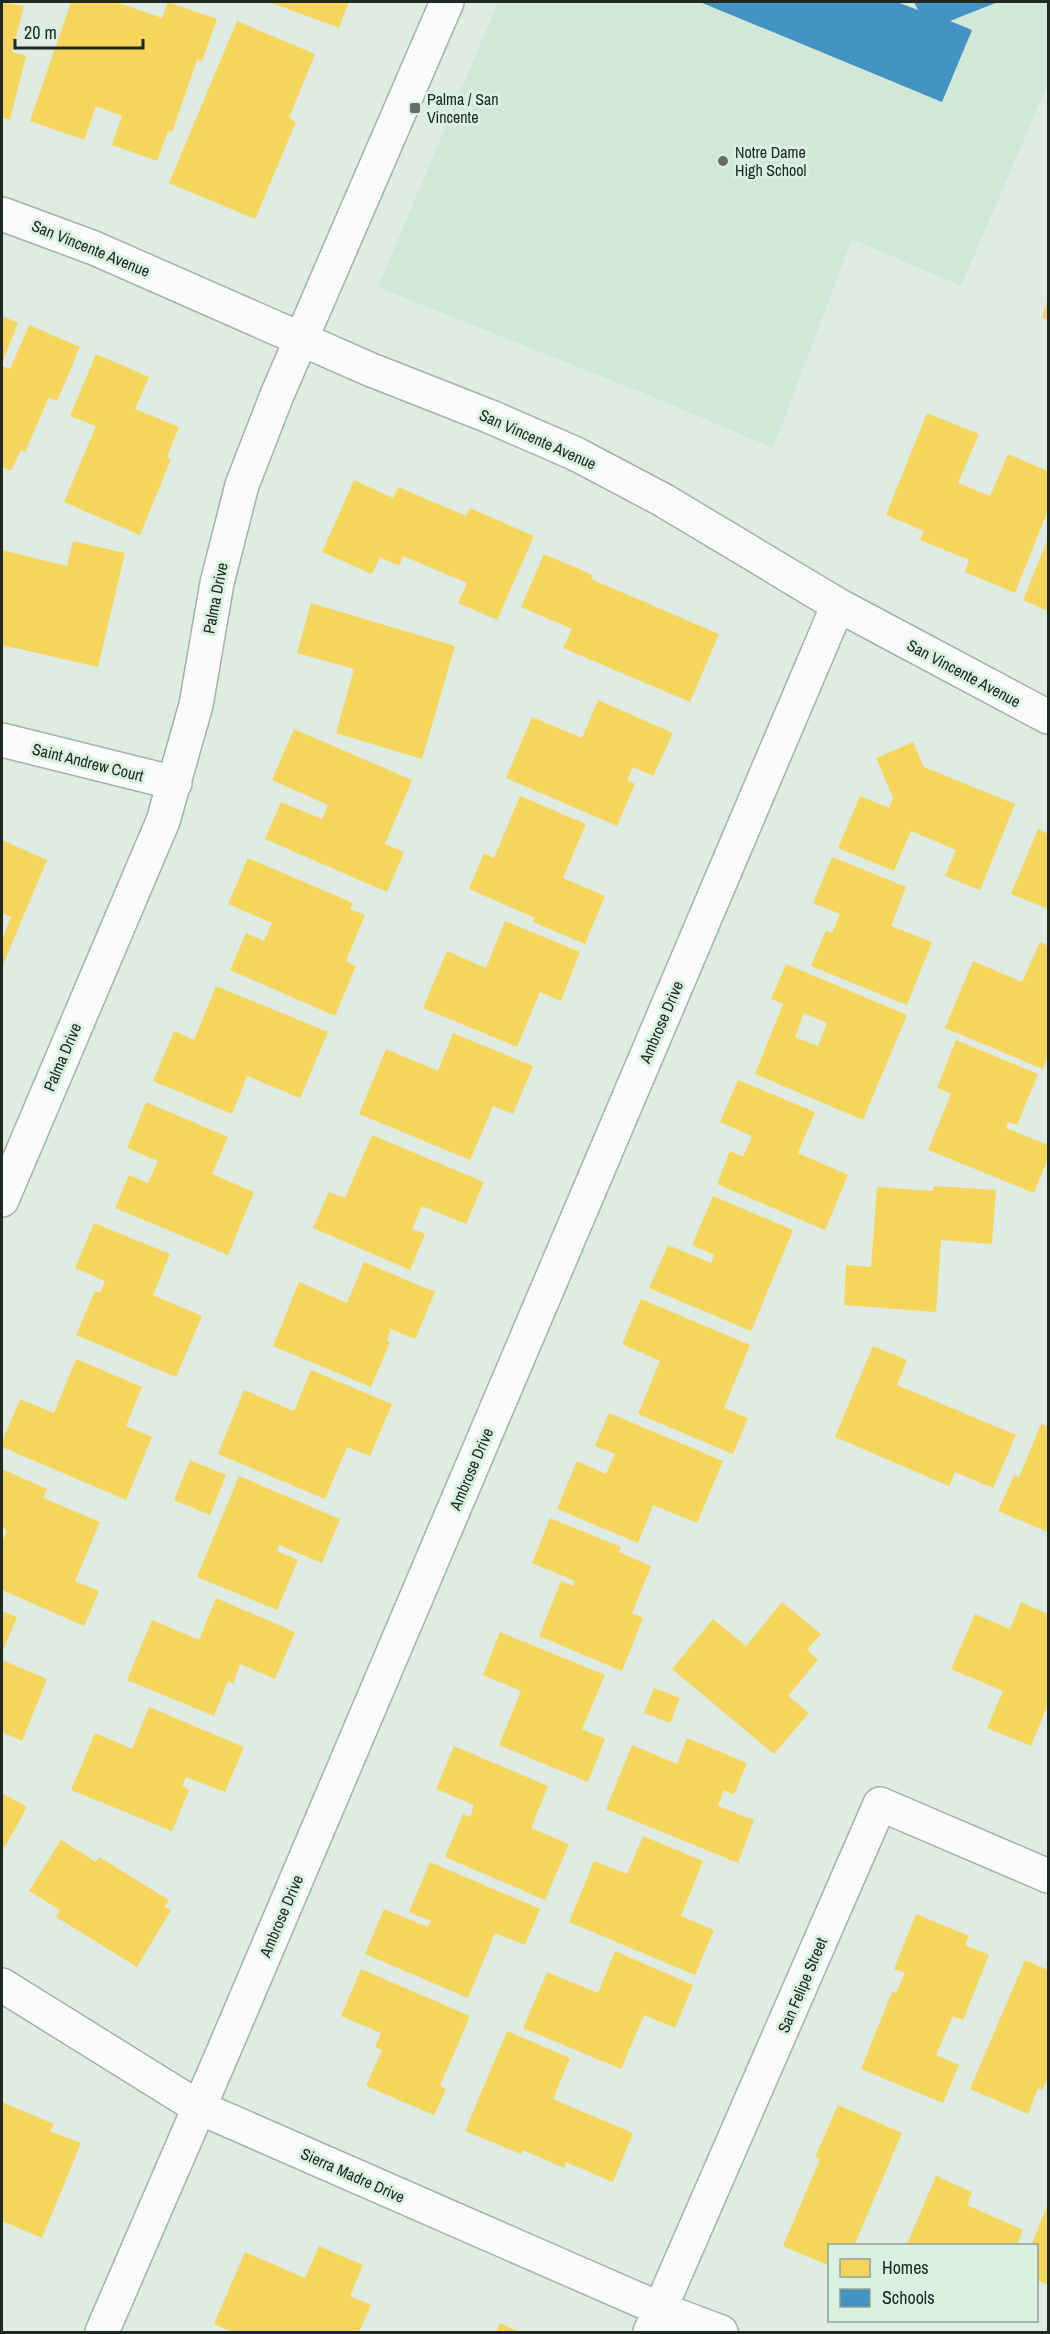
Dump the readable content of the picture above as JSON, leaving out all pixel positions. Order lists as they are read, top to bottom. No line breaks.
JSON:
{"streets":{"street":["San Vincente Avenue","Palma Drive","Saint Andrew Court","Ambrose Drive","San Felipe Street","Sierra Madre Drive"]},"crossings":[["San Vincente Avenue","Palma Drive"],["San Vincente Avenue","Ambrose Drive"],["Palma Drive","Saint Andrew Court"],["Ambrose Drive","Sierra Madre Drive"],["San Felipe Street","Sierra Madre Drive"]],"places":{"transit":["Palma / San Vincente"],"other":["Notre Dame High School"]},"legend":["Homes","Schools"],"scale_bar":"20 m"}
